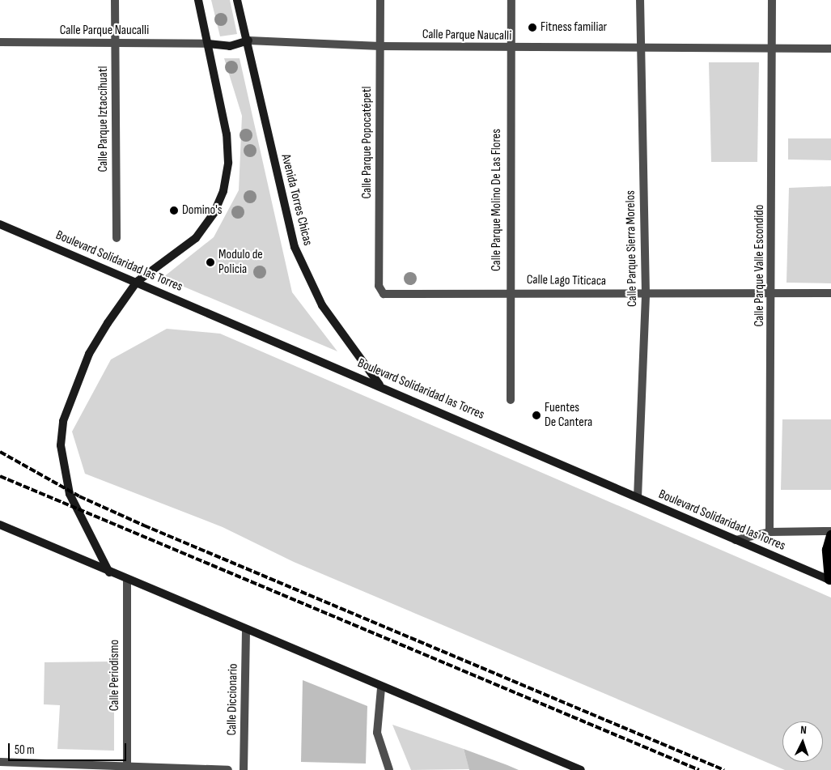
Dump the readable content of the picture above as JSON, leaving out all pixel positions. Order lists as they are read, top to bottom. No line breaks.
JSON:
{"streets":{"main road":["Avenida Torres Chicas","Boulevard Solidaridad las Torres"],"street":["Calle Parque Naucalli","Calle Parque Iztaccíhuatl","Calle Parque Popocatépetl","Calle Parque Molino De Las Flores","Calle Parque Sierra Morelos","Calle Parque Valle Escondido","Calle Lago Titicaca","Calle Periodismo","Calle Diccionario"]},"crossings":[["Calle Parque Naucalli","Calle Parque Iztaccíhuatl"],["Calle Parque Naucalli","Calle Parque Popocatépetl"],["Calle Parque Naucalli","Avenida Torres Chicas"],["Calle Parque Naucalli","Calle Parque Molino De Las Flores"],["Calle Parque Naucalli","Calle Parque Sierra Morelos"],["Calle Parque Naucalli","Calle Parque Valle Escondido"],["Calle Parque Popocatépetl","Calle Lago Titicaca"],["Avenida Torres Chicas","Boulevard Solidaridad las Torres"],["Calle Parque Molino De Las Flores","Calle Lago Titicaca"],["Calle Parque Sierra Morelos","Boulevard Solidaridad las Torres"],["Calle Parque Sierra Morelos","Calle Lago Titicaca"],["Calle Parque Valle Escondido","Calle Lago Titicaca"]],"places":["Fitness familiar","Domino's","Modulo de Policia","Fuentes De Cantera"],"scale_bar":"50 m","north":"top"}
